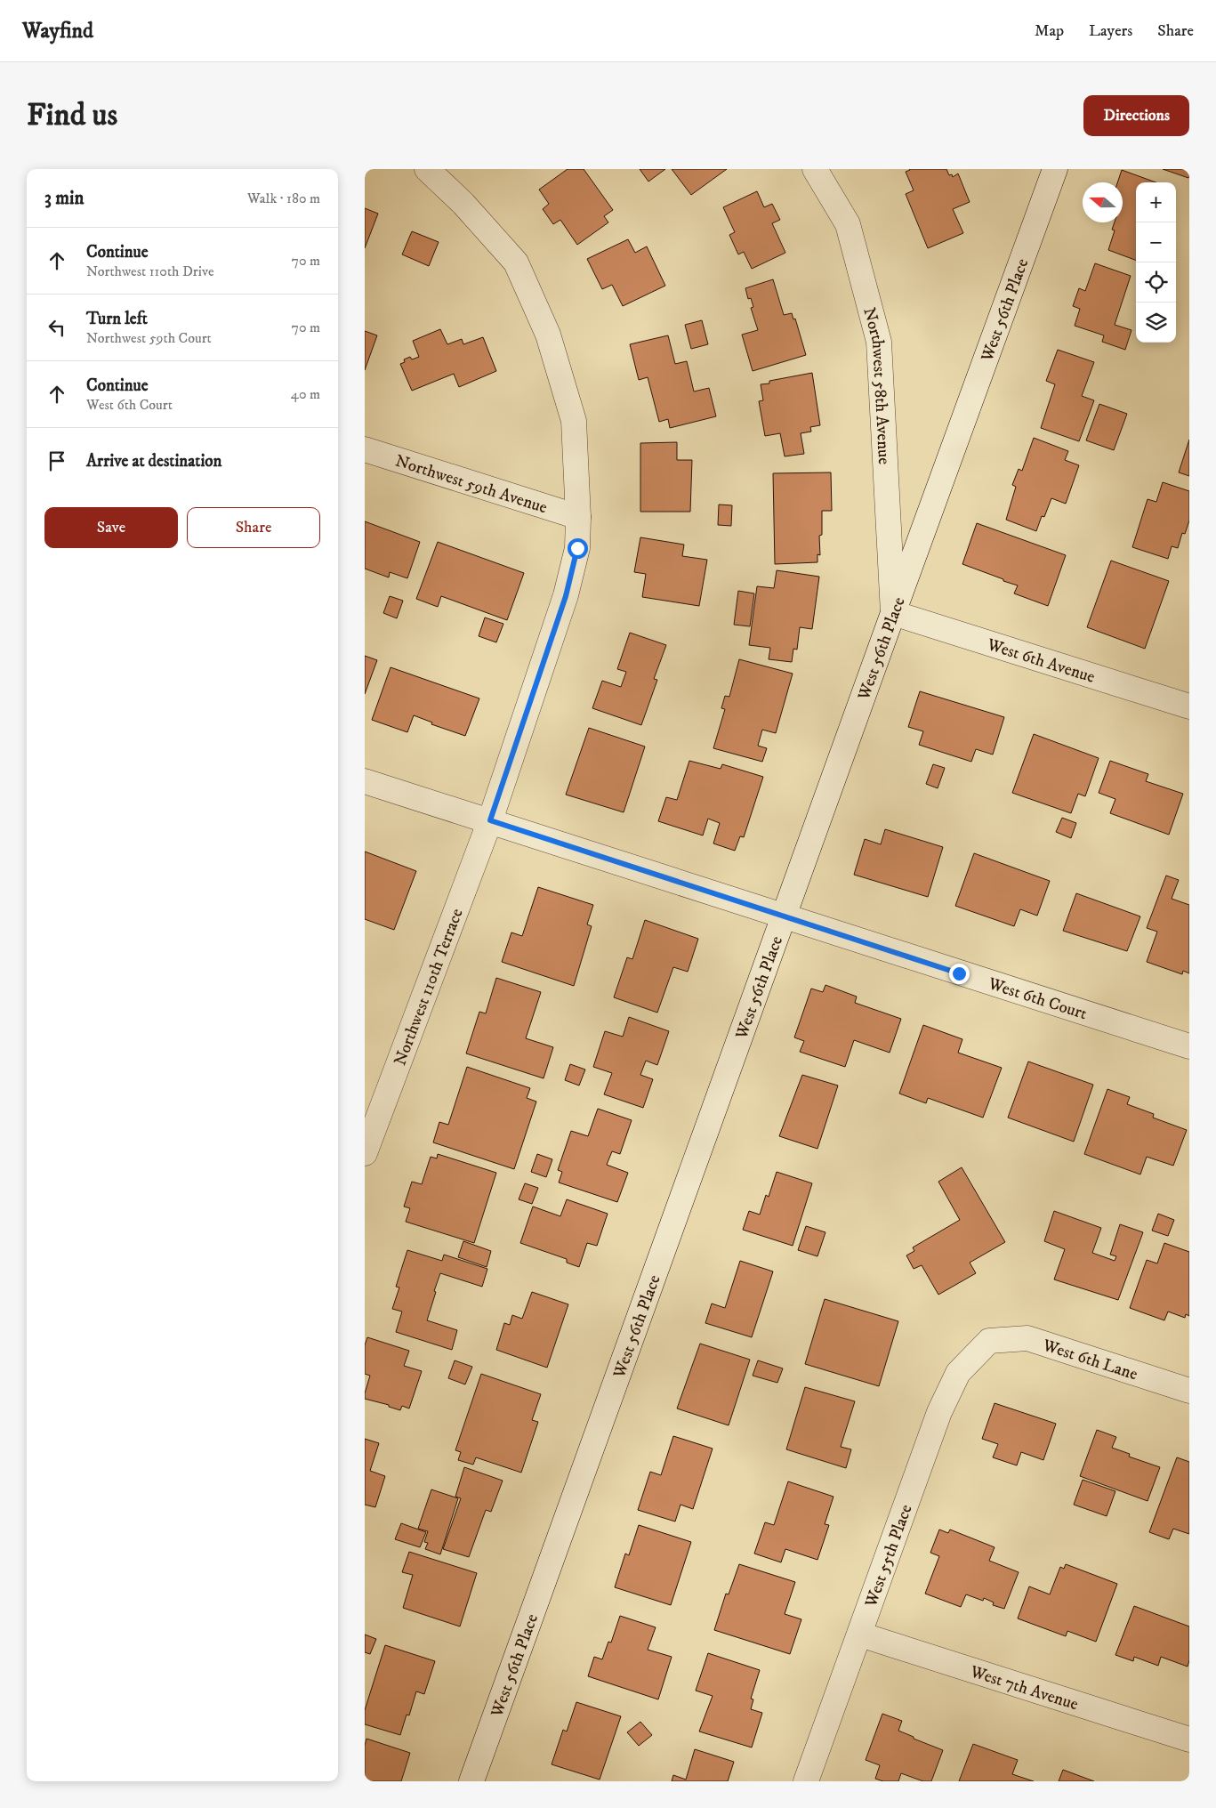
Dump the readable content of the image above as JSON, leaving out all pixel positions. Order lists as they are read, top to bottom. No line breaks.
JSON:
{"streets":{"street":["West 56th Place","Northwest 58th Avenue","Northwest 59th Avenue","West 6th Avenue","Northwest 110th Terrace","West 6th Court","West 6th Lane","West 55th Place","West 7th Avenue"]},"crossings":[["West 56th Place","Northwest 58th Avenue"],["West 56th Place","West 6th Avenue"],["West 56th Place","West 6th Court"],["Northwest 58th Avenue","West 6th Avenue"],["Northwest 59th Avenue","Northwest 110th Terrace"],["Northwest 110th Terrace","West 6th Court"],["West 6th Lane","West 55th Place"],["West 55th Place","West 7th Avenue"]],"north":"left","page":{"header":"Wayfind","nav":["Map","Layers","Share"],"buttons":["Directions",["Save","Share"]],"title":"Find us","heading":["3 min","Walk · 180 m"],"map_buttons":["+","−"],"list":[["Continue","Northwest 110th Drive","70 m"],["Turn left","Northwest 59th Court","70 m"],["Continue","West 6th Court","40 m"],"Arrive at destination"]}}
